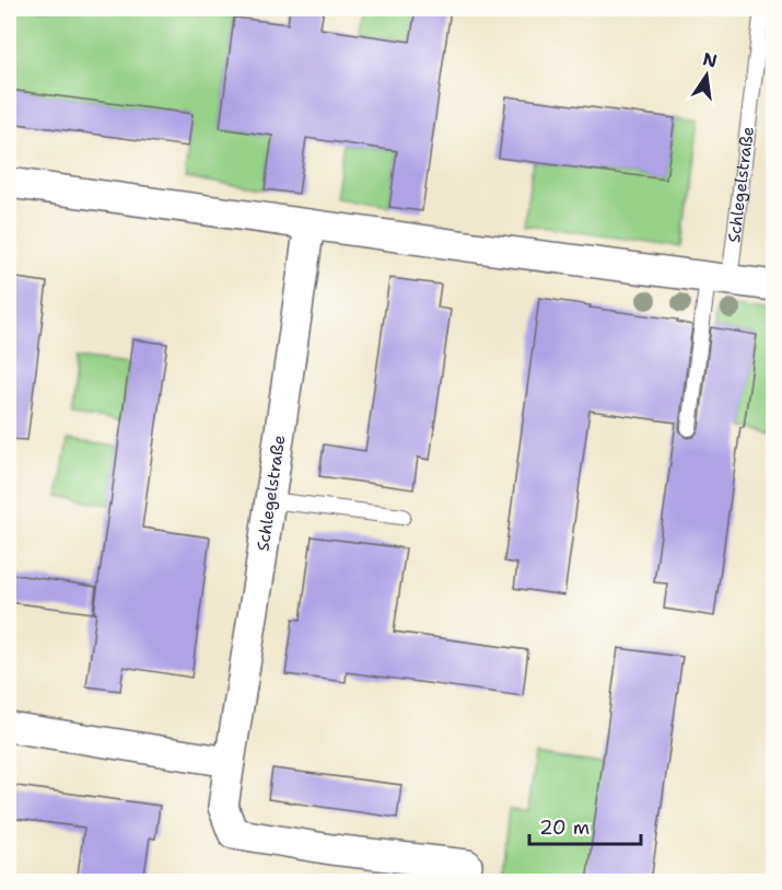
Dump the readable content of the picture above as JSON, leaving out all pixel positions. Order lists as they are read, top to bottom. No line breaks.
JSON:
{"streets":{"street":["Schlegelstraße"]},"scale_bar":"20 m","north":"top"}
